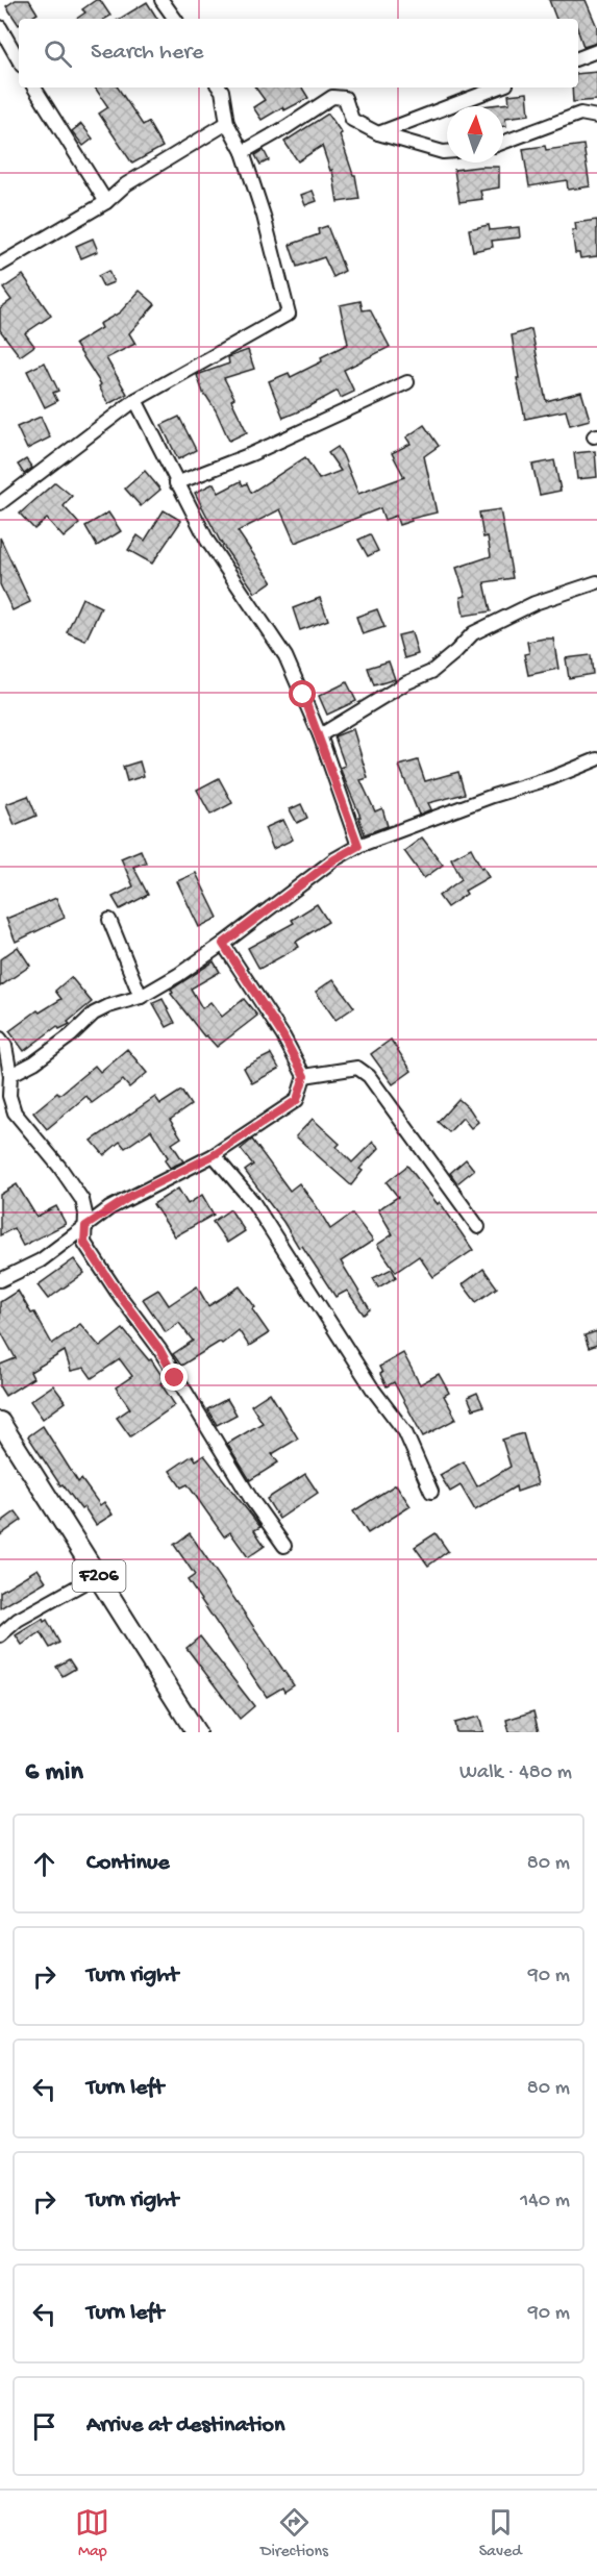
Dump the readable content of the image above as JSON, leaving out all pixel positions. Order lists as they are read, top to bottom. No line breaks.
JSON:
{"streets":{"main road":["F206"]},"north":"top","page":{"search":"Search here","heading":["6 min","Walk · 480 m"],"list":[["Continue","80 m"],["Turn right","90 m"],["Turn left","80 m"],["Turn right","140 m"],["Turn left","90 m"],"Arrive at destination"],"nav":["Map","Directions","Saved"]}}
